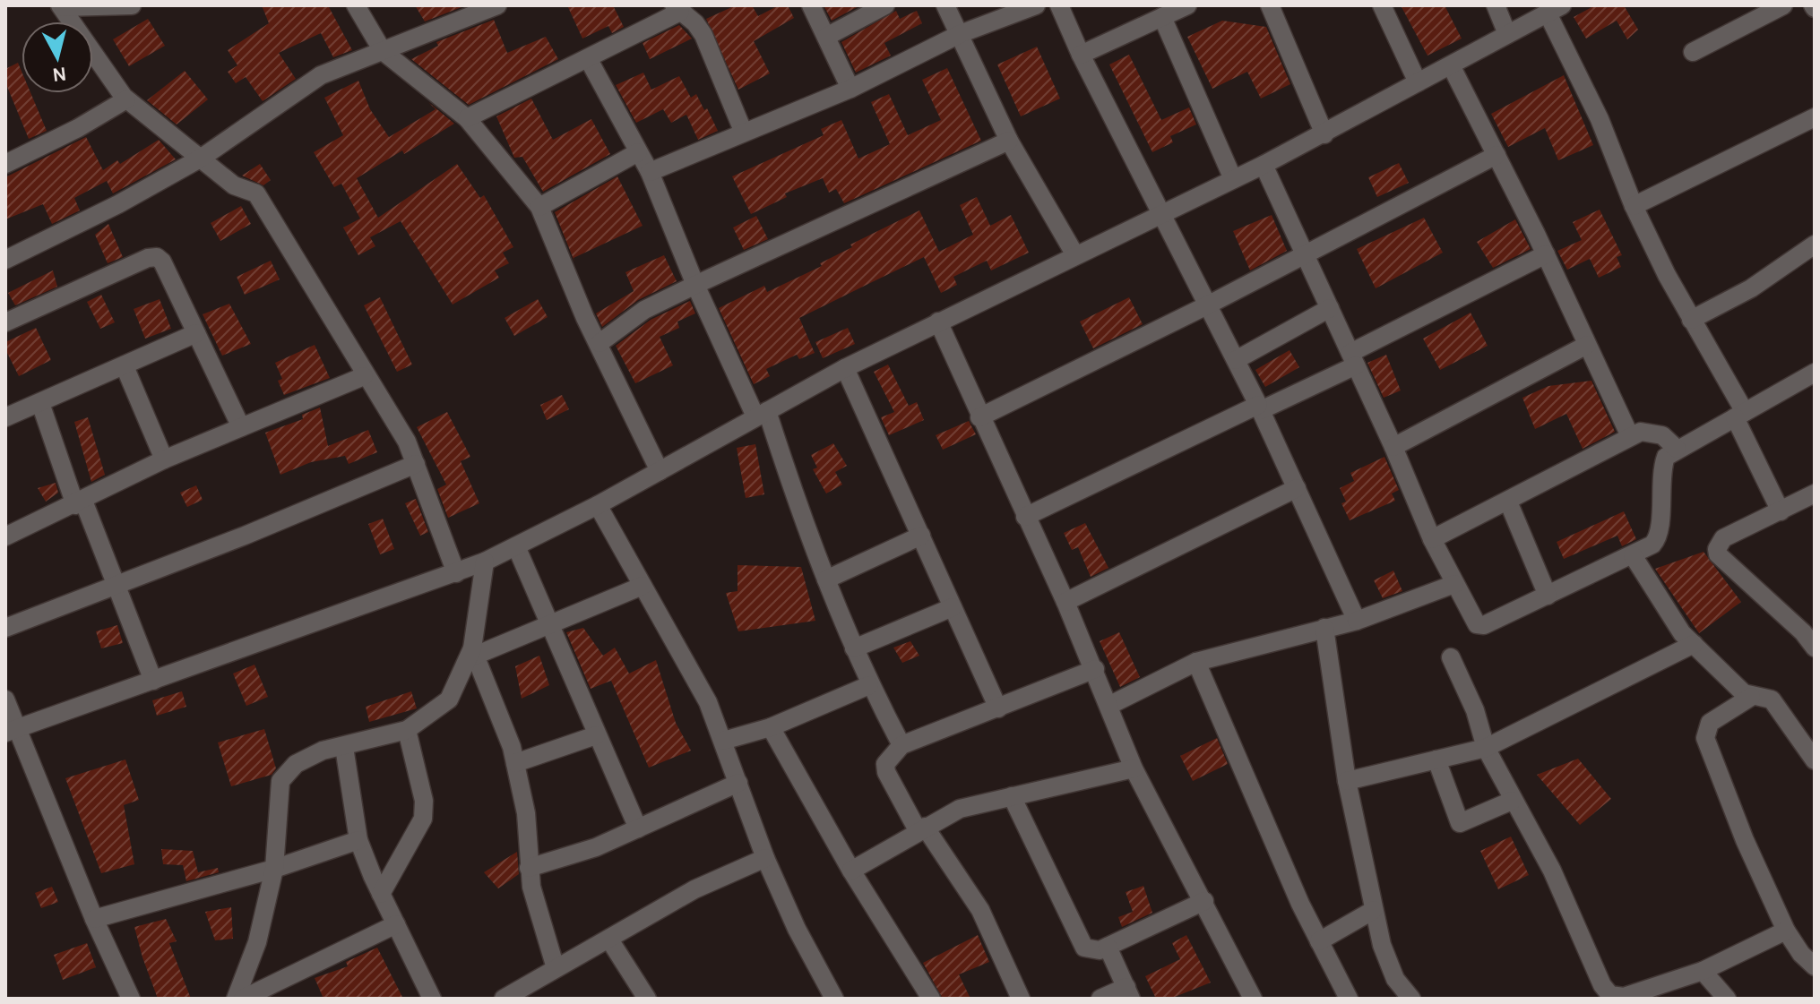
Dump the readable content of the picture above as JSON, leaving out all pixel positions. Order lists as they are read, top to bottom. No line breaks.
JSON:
{"north":"bottom"}
